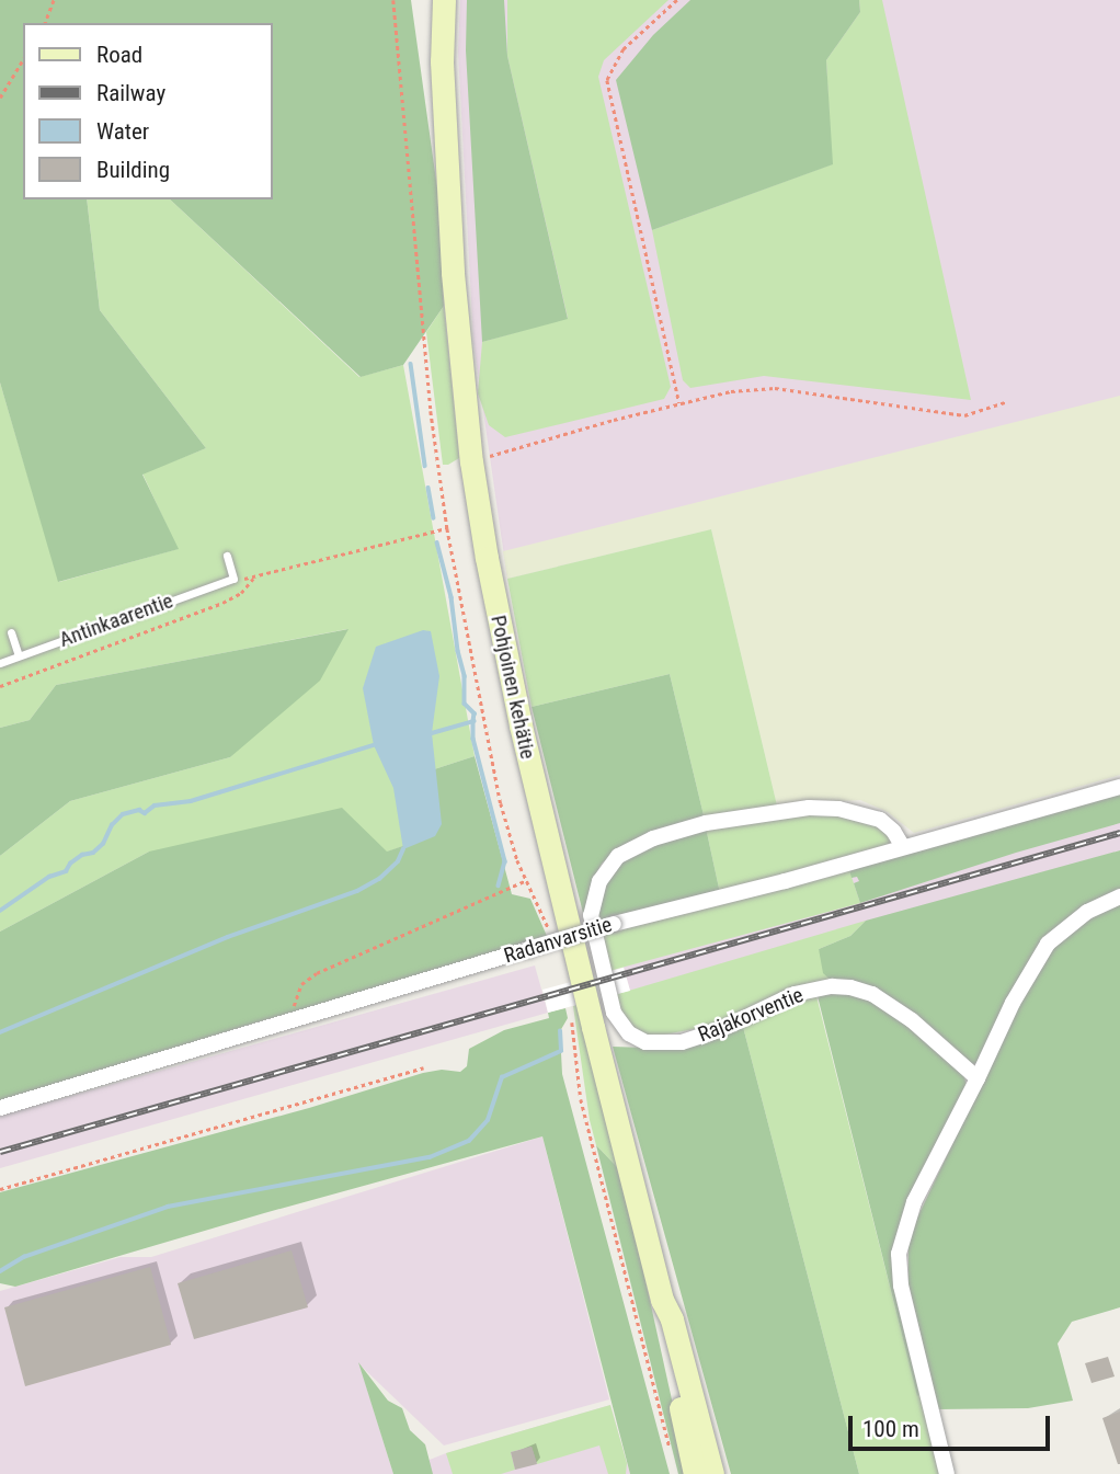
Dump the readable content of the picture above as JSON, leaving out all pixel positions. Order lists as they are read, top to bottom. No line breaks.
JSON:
{"streets":{"main road":["Pohjoinen kehätie"],"street":["Radanvarsitie","Rajakorventie"],"lane":["Antinkaarentie"]},"crossings":[["Radanvarsitie","Rajakorventie"]],"legend":["Road","Railway","Water","Building"],"scale_bar":"100 m"}
